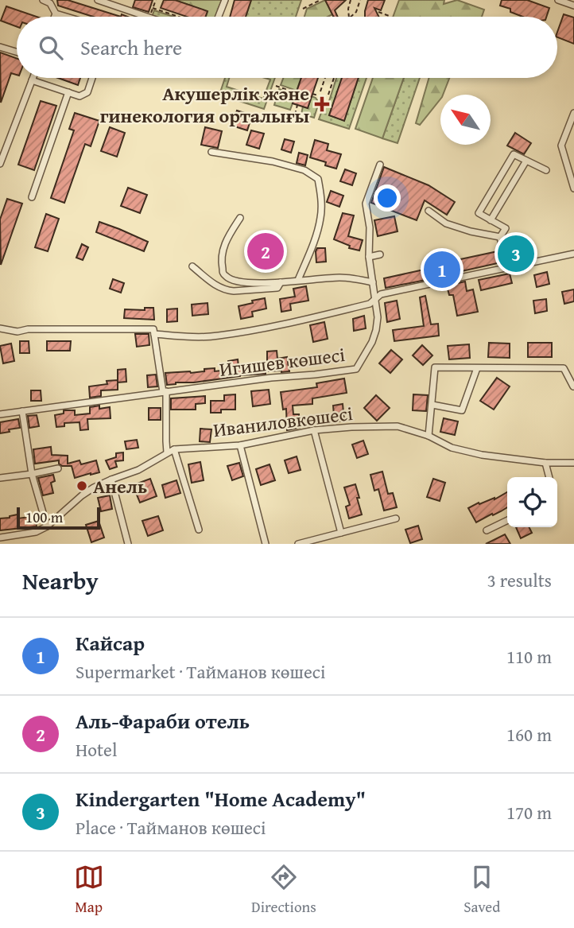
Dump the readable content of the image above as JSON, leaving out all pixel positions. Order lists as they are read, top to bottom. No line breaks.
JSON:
{"streets":{"street":["Игишев көшесі","Иваниловкөшесі"]},"places":{"health":["Акушерлік және гинекология орталығы"],"other":["Анель"]},"scale_bar":"100 m","north":"top left","page":{"search":"Search here","pins":["2","3","1"],"scale":"100 m","heading":["Nearby","3 results"],"list":[{"mark":"1","name":"Кайсар","note":"Supermarket · Тайманов көшесі","value":"110 m"},{"mark":"2","name":"Аль-Фараби отель","note":"Hotel","value":"160 m"},{"mark":"3","name":"Kindergarten \"Home Academy\"","note":"Place · Тайманов көшесі","value":"170 m"}],"nav":["Map","Directions","Saved"]}}
